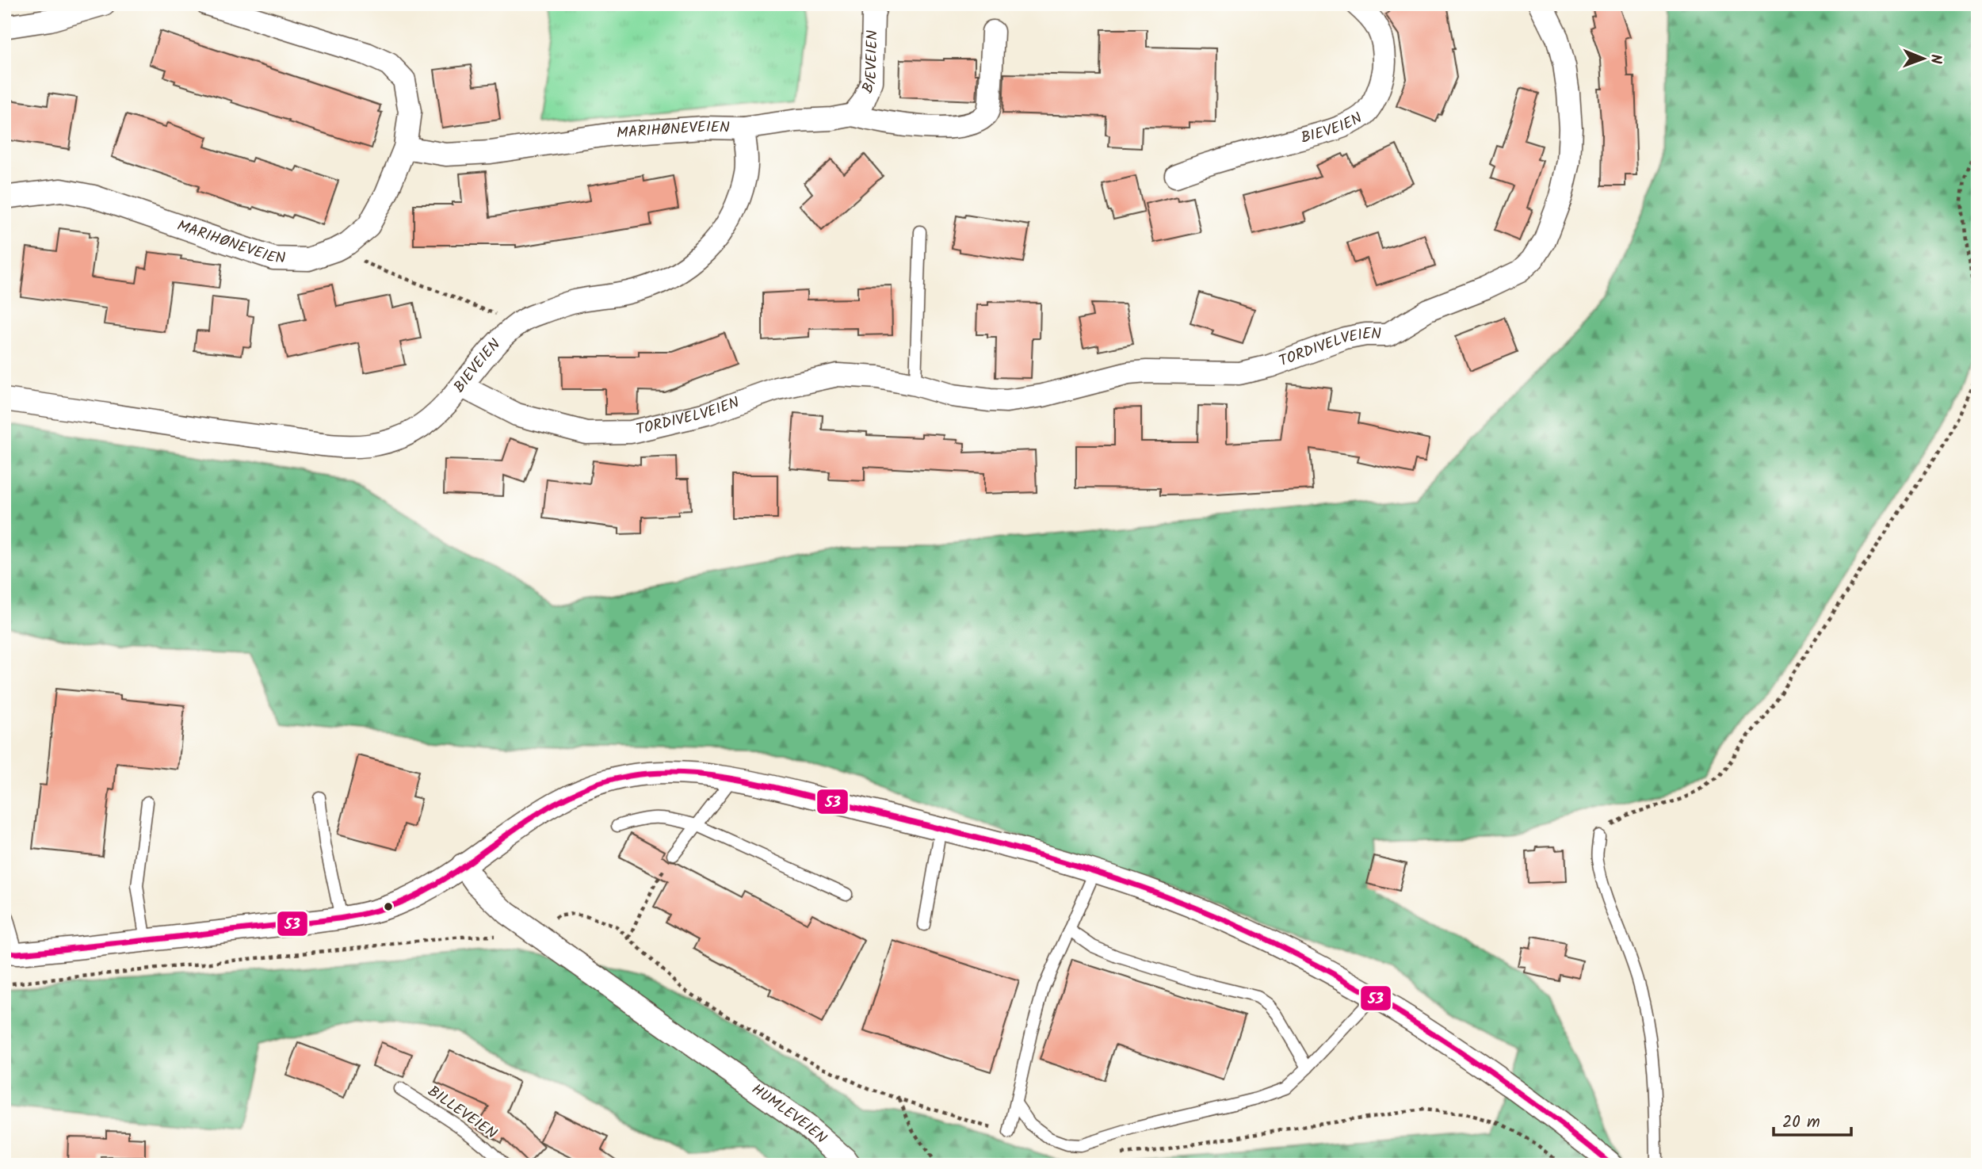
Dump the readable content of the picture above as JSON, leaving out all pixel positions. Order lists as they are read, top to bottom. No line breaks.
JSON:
{"streets":{"street":["BIEVEIEN","MARIHØNEVEIEN","TORDIVELVEIEN","HUMLEVEIEN"],"lane":["BILLEVEIEN"]},"crossings":[["BIEVEIEN","MARIHØNEVEIEN"],["BIEVEIEN","TORDIVELVEIEN"]],"lines":["transit line 53"],"scale_bar":"20 m","north":"right"}
